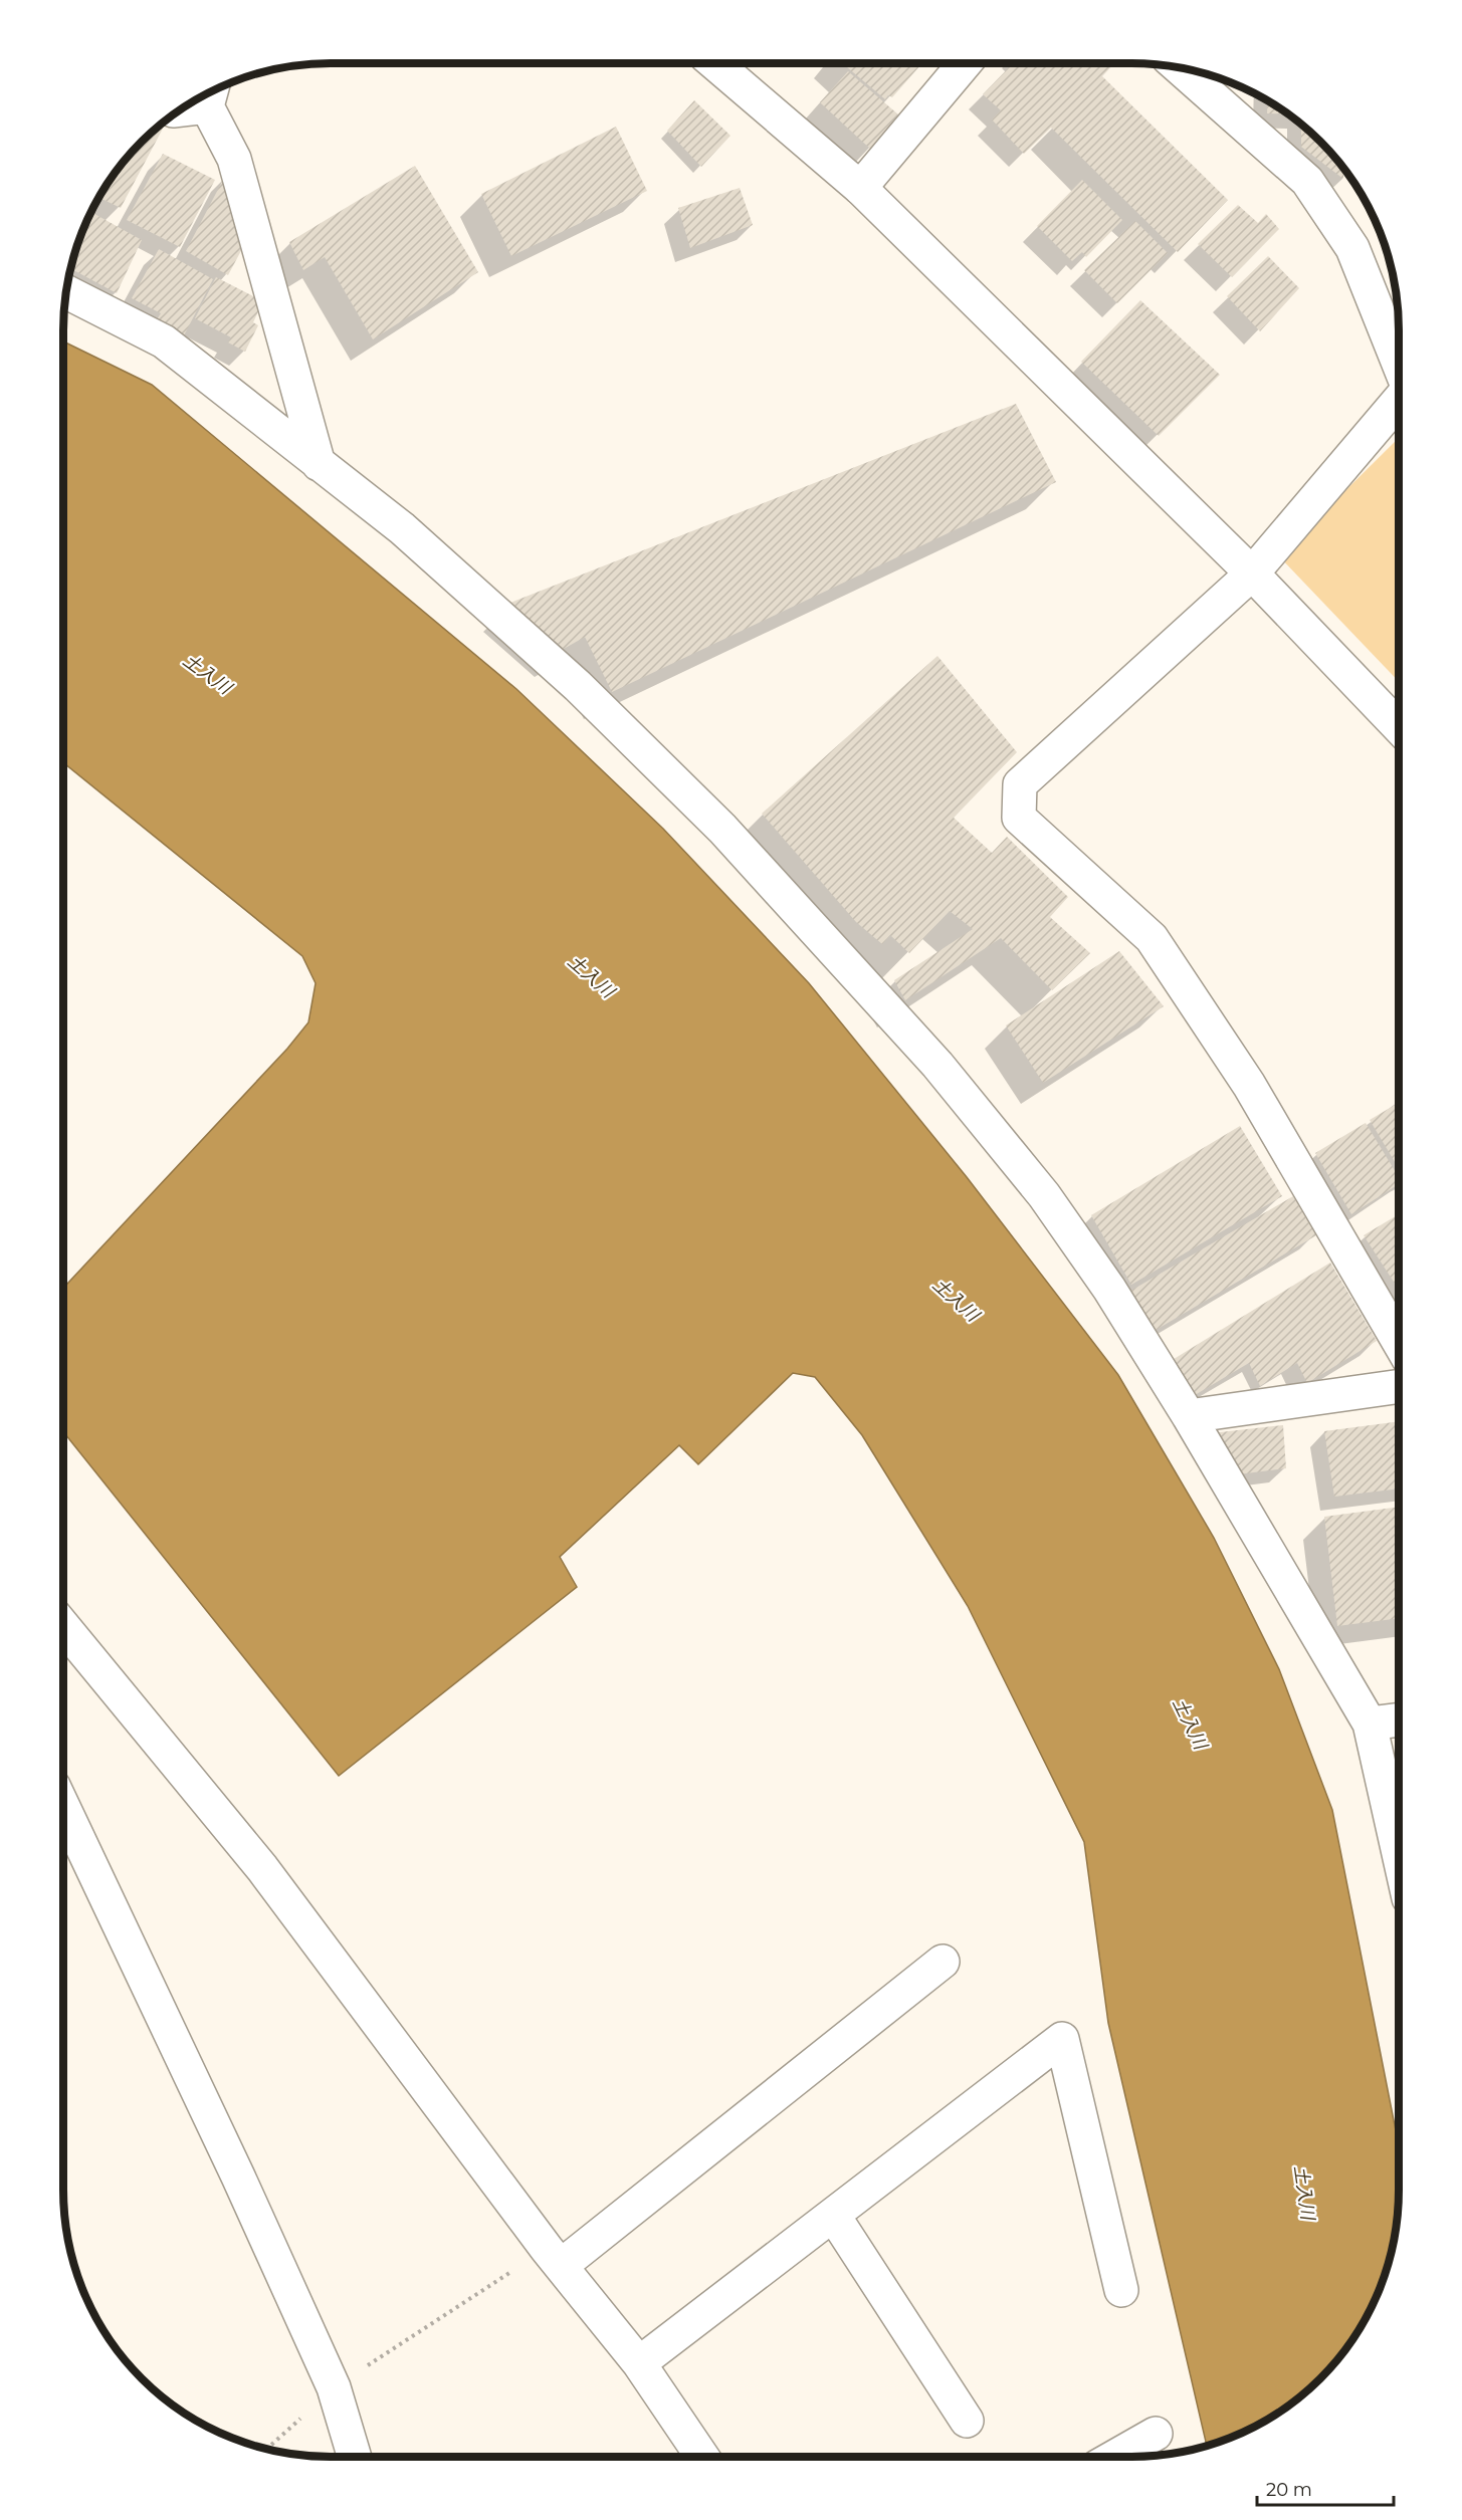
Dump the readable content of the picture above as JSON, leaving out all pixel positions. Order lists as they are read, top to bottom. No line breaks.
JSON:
{"water":["土入川"],"scale_bar":"20 m"}
